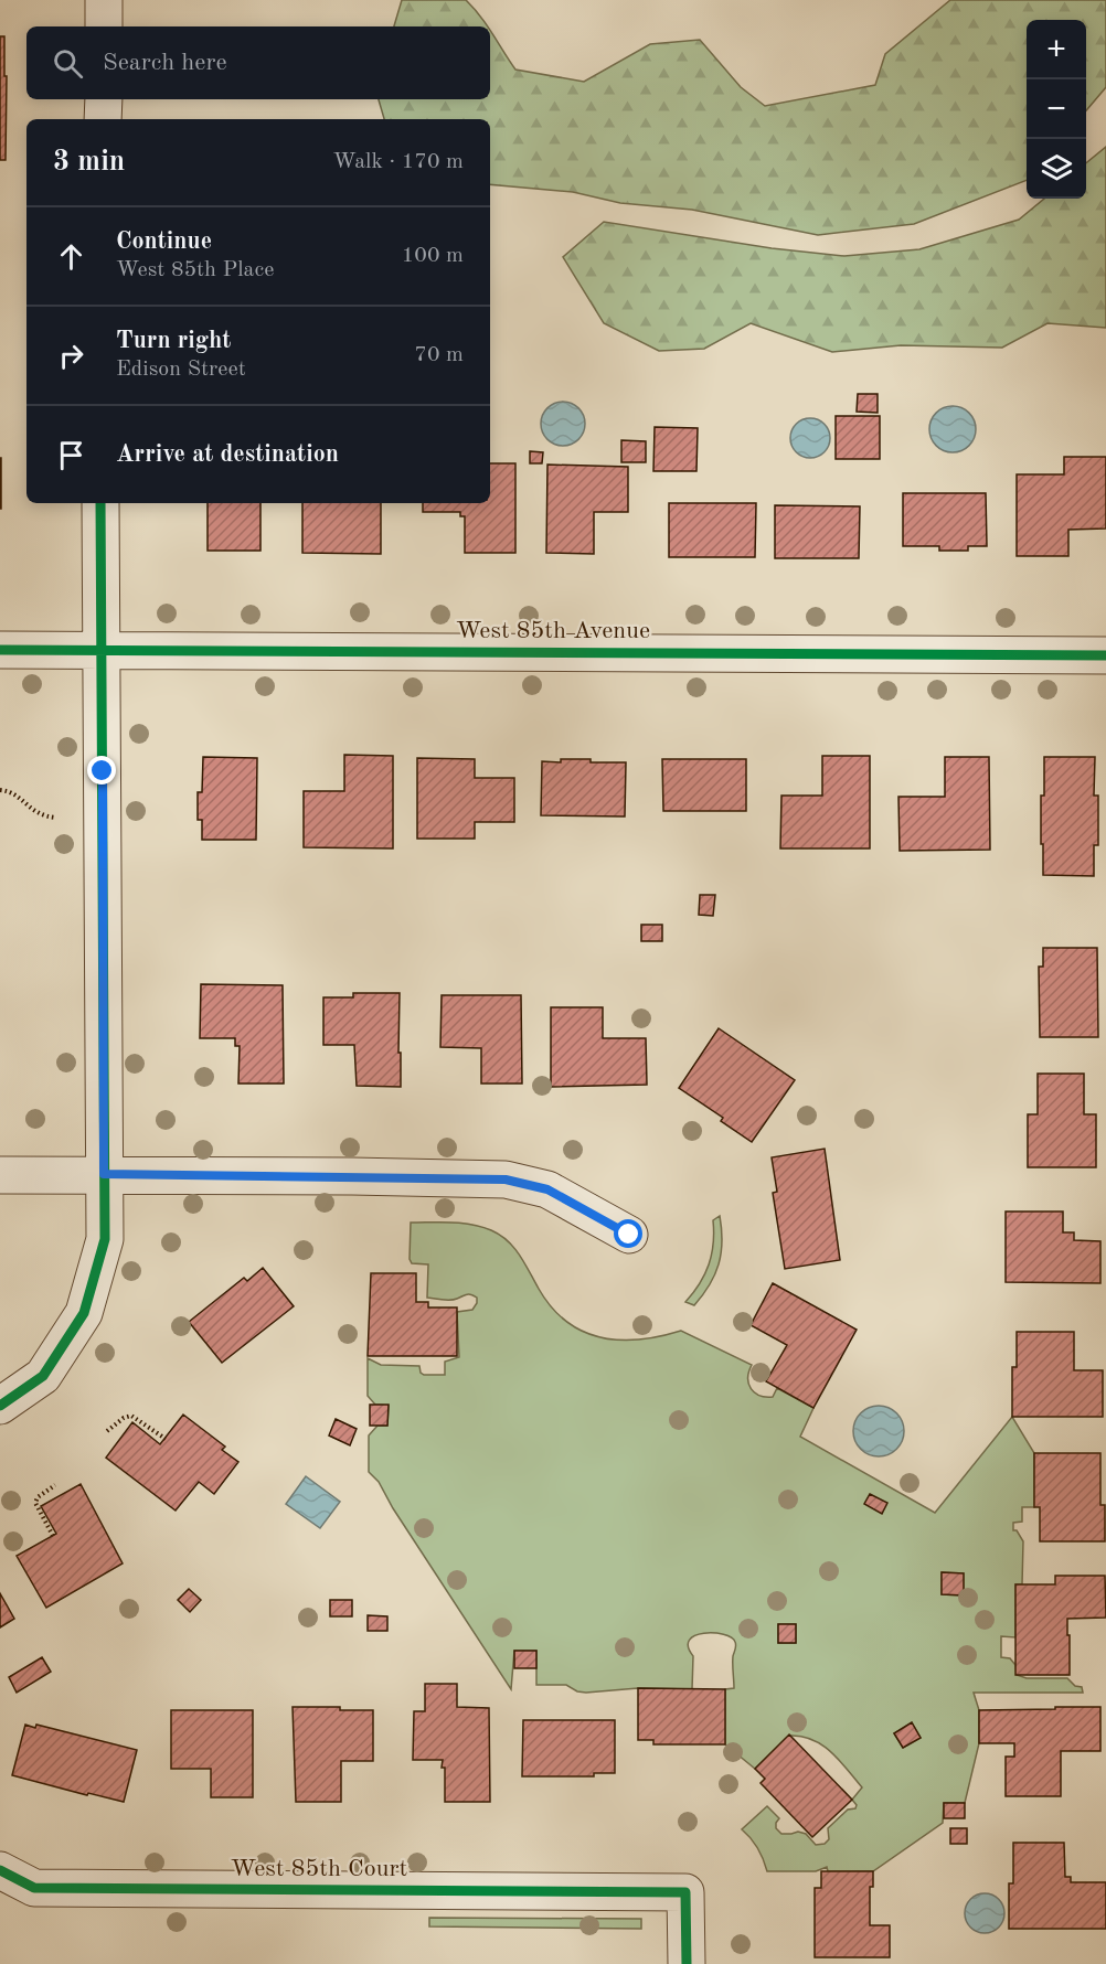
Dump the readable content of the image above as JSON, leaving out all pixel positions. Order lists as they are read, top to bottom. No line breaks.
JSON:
{"streets":{"street":["West 85th Avenue","West 85th Court"]},"page":{"map_buttons":["+","−"],"search":"Search here","heading":["3 min","Walk · 170 m"],"list":[["Continue","West 85th Place","100 m"],["Turn right","Edison Street","70 m"],"Arrive at destination"]}}
